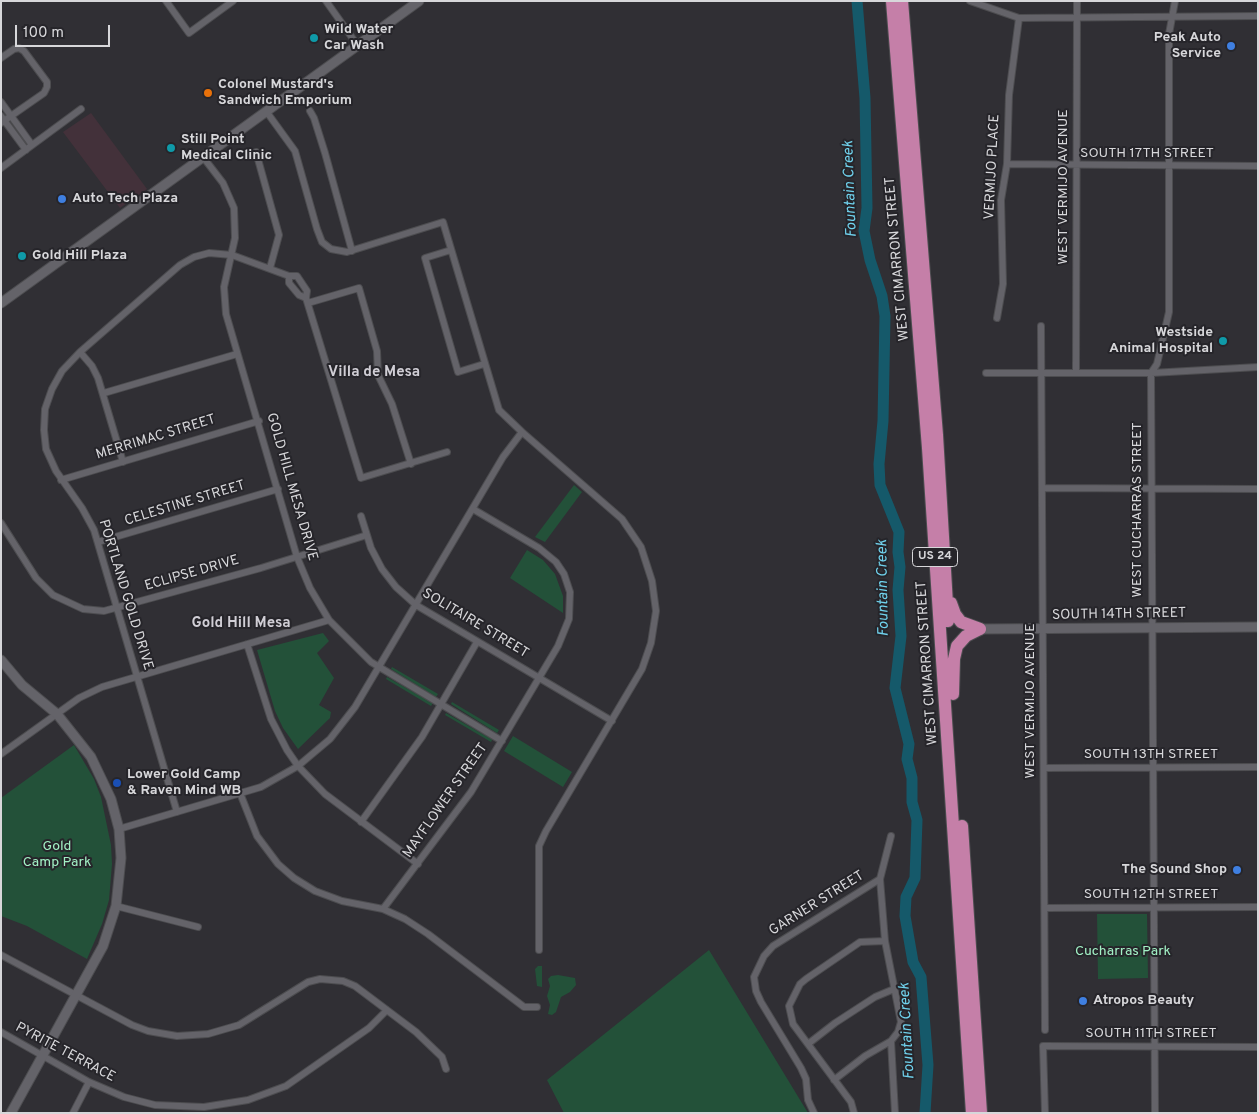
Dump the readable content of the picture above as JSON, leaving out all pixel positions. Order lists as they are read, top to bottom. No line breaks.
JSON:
{"streets":{"highway":["WEST CIMARRON STREET","US 24"],"street":["SOUTH 17TH STREET","VERMIJO PLACE","WEST VERMIJO AVENUE","MERRIMAC STREET","GOLD HILL MESA DRIVE","CELESTINE STREET","WEST CUCHARRAS STREET","ECLIPSE DRIVE","PORTLAND GOLD DRIVE","SOUTH 14TH STREET","SOLITAIRE STREET","SOUTH 13TH STREET","MAYFLOWER STREET","SOUTH 12TH STREET","GARNER STREET","SOUTH 11TH STREET","PYRITE TERRACE"]},"crossings":[["SOUTH 17TH STREET","VERMIJO PLACE"],["SOUTH 17TH STREET","WEST VERMIJO AVENUE"],["SOUTH 17TH STREET","WEST CUCHARRAS STREET"],["WEST VERMIJO AVENUE","SOUTH 14TH STREET"],["WEST VERMIJO AVENUE","SOUTH 13TH STREET"],["WEST VERMIJO AVENUE","SOUTH 12TH STREET"],["MERRIMAC STREET","GOLD HILL MESA DRIVE"],["MERRIMAC STREET","PORTLAND GOLD DRIVE"],["GOLD HILL MESA DRIVE","CELESTINE STREET"],["GOLD HILL MESA DRIVE","ECLIPSE DRIVE"],["GOLD HILL MESA DRIVE","PORTLAND GOLD DRIVE"],["GOLD HILL MESA DRIVE","MAYFLOWER STREET"],["CELESTINE STREET","PORTLAND GOLD DRIVE"],["WEST CUCHARRAS STREET","SOUTH 14TH STREET"],["WEST CUCHARRAS STREET","SOUTH 13TH STREET"],["WEST CUCHARRAS STREET","SOUTH 12TH STREET"],["WEST CUCHARRAS STREET","SOUTH 11TH STREET"],["ECLIPSE DRIVE","PORTLAND GOLD DRIVE"],["ECLIPSE DRIVE","SOLITAIRE STREET"],["SOLITAIRE STREET","MAYFLOWER STREET"]],"districts":["Villa de Mesa","Gold Hill Mesa"],"water":["Fountain Creek"],"parks":["Gold Camp Park","Cucharras Park"],"places":["Wild Water Car Wash","Peak Auto Service","Colonel Mustard's Sandwich Emporium","Still Point Medical Clinic","Auto Tech Plaza","Gold Hill Plaza","Westside Animal Hospital","Lower Gold Camp & Raven Mind WB","The Sound Shop","Atropos Beauty"],"scale_bar":"100 m"}
